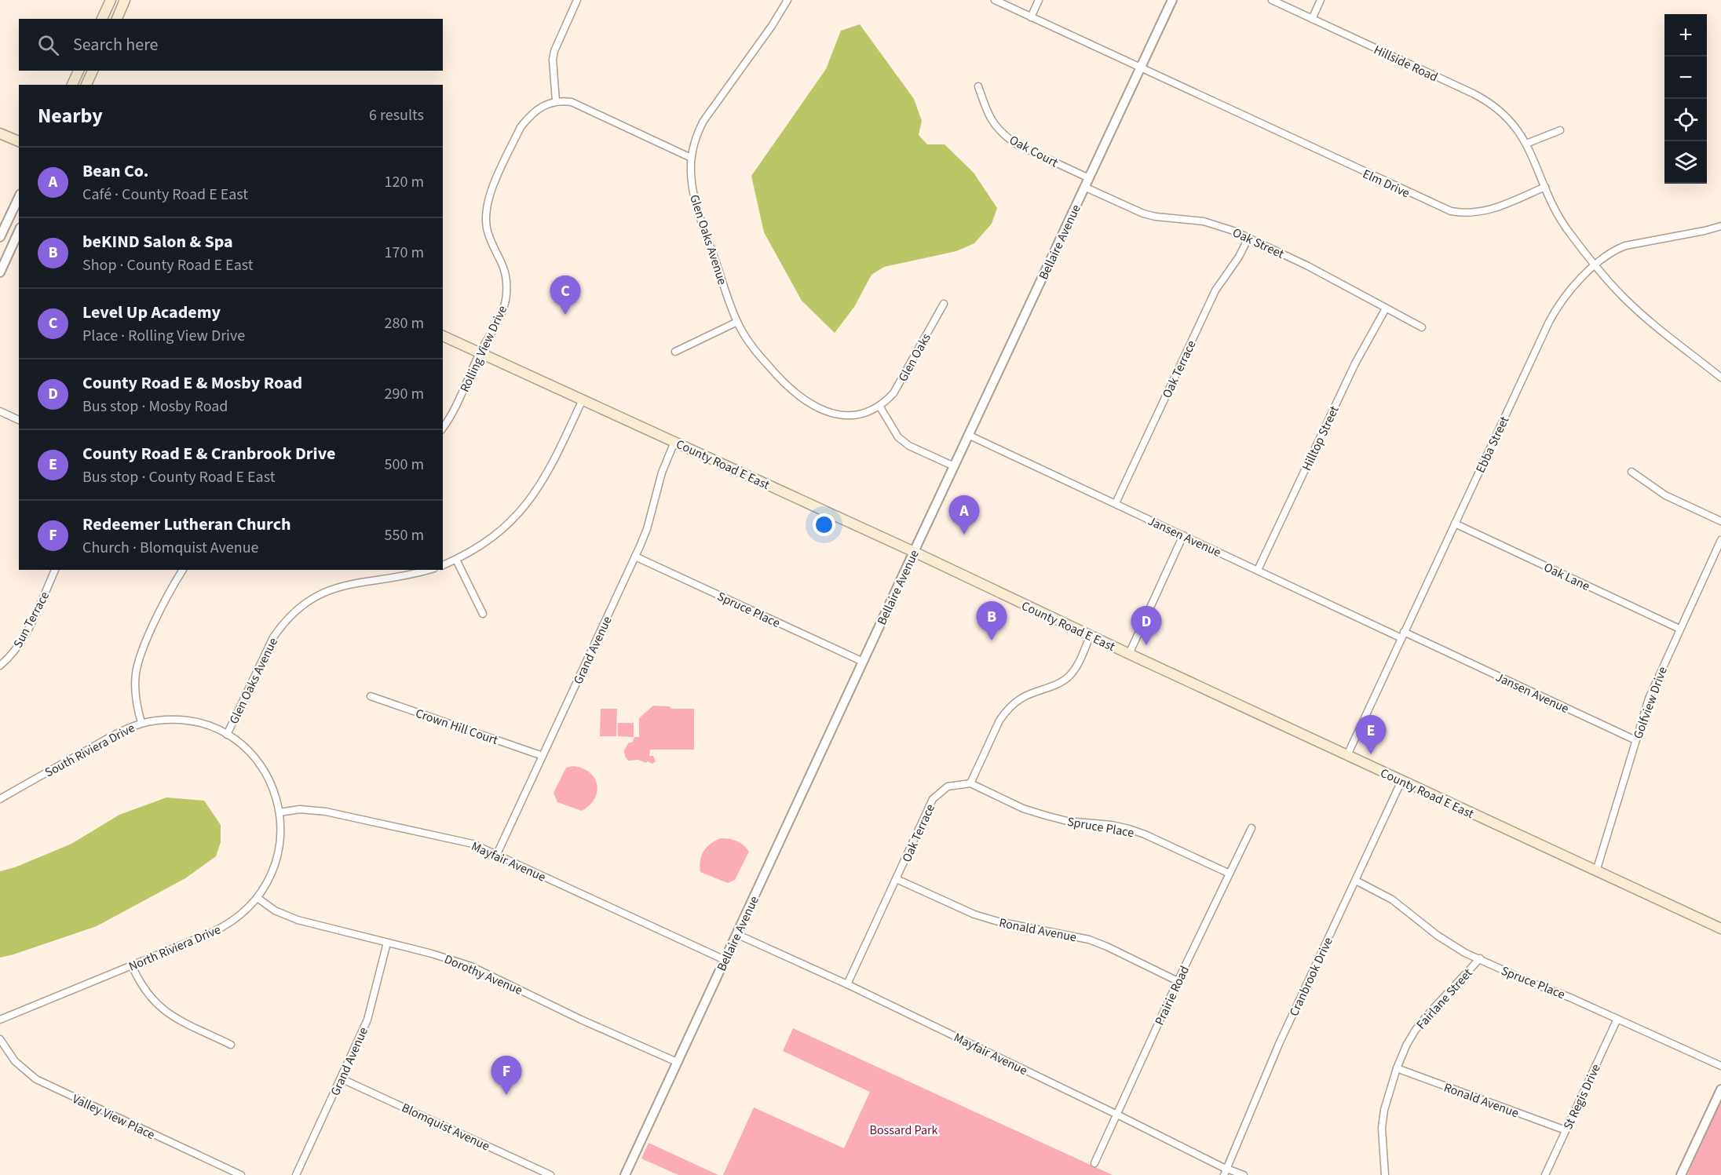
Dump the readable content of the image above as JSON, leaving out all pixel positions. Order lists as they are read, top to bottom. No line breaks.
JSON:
{"streets":{"main road":["County Road E East"],"street":["Hillside Road","Oak Court","Elm Drive","Glen Oaks Avenue","Bellaire Avenue","Oak Street","Rolling View Drive","Glen Oaks","Oak Terrace","Hilltop Street","Ebba Street","Jansen Avenue","Oak Lane","Spruce Place","Sun Terrace","Grand Avenue","Golfview Drive","Crown Hill Court","South Riviera Drive","Mayfair Avenue","Ronald Avenue","North Riviera Drive","Dorothy Avenue","Cranbrook Drive","Prairie Road","Fairlane Street","St Regis Drive","Valley View Place","Blomquist Avenue"]},"crossings":[["Hillside Road","Elm Drive"],["Oak Court","Bellaire Avenue"],["Elm Drive","Bellaire Avenue"],["Glen Oaks Avenue","Glen Oaks"],["Glen Oaks Avenue","South Riviera Drive"],["Bellaire Avenue","Oak Street"],["Bellaire Avenue","County Road E East"],["Bellaire Avenue","Jansen Avenue"],["Bellaire Avenue","Spruce Place"],["Bellaire Avenue","Mayfair Avenue"],["Bellaire Avenue","Dorothy Avenue"],["Oak Street","Oak Terrace"],["Oak Street","Hilltop Street"],["Rolling View Drive","County Road E East"],["Oak Terrace","Jansen Avenue"],["Oak Terrace","Spruce Place"],["Oak Terrace","Mayfair Avenue"],["Oak Terrace","Ronald Avenue"],["Hilltop Street","Jansen Avenue"],["Ebba Street","County Road E East"],["Ebba Street","Jansen Avenue"],["Ebba Street","Oak Lane"],["County Road E East","Grand Avenue"],["County Road E East","Golfview Drive"],["County Road E East","Cranbrook Drive"],["Jansen Avenue","Golfview Drive"],["Oak Lane","Golfview Drive"],["Spruce Place","Grand Avenue"],["Spruce Place","Cranbrook Drive"],["Spruce Place","Prairie Road"],["Spruce Place","Fairlane Street"],["Spruce Place","St Regis Drive"],["Grand Avenue","Crown Hill Court"],["Grand Avenue","Mayfair Avenue"],["Grand Avenue","Dorothy Avenue"],["Grand Avenue","Blomquist Avenue"],["South Riviera Drive","Mayfair Avenue"],["South Riviera Drive","North Riviera Drive"],["Mayfair Avenue","North Riviera Drive"],["Mayfair Avenue","Cranbrook Drive"],["Mayfair Avenue","Prairie Road"],["Ronald Avenue","Prairie Road"],["Ronald Avenue","Fairlane Street"],["Ronald Avenue","St Regis Drive"],["North Riviera Drive","Dorothy Avenue"]],"parks":["Bossard Park"],"page":{"map_buttons":["+","−"],"search":"Search here","heading":["Nearby","6 results"],"list":[{"mark":"A","name":"Bean Co.","note":"Café · County Road E East","value":"120 m"},{"mark":"B","name":"beKIND Salon & Spa","note":"Shop · County Road E East","value":"170 m"},{"mark":"C","name":"Level Up Academy","note":"Place · Rolling View Drive","value":"280 m"},{"mark":"D","name":"County Road E & Mosby Road","note":"Bus stop · Mosby Road","value":"290 m"},{"mark":"E","name":"County Road E & Cranbrook Drive","note":"Bus stop · County Road E East","value":"500 m"},{"mark":"F","name":"Redeemer Lutheran Church","note":"Church · Blomquist Avenue","value":"550 m"}],"pins":["C","A","B","D","E","F"]}}
